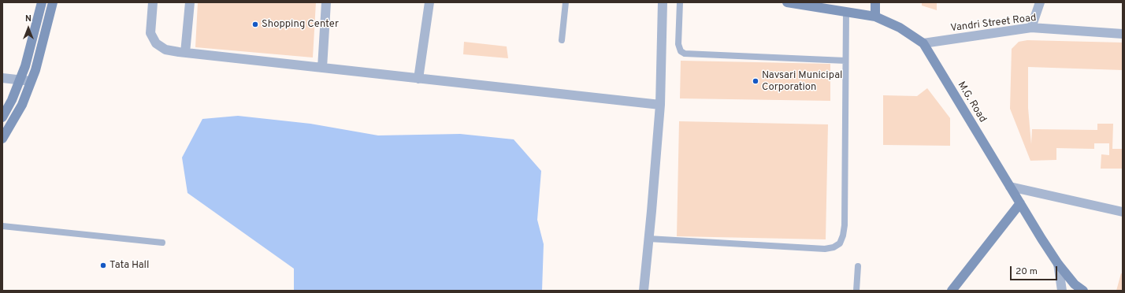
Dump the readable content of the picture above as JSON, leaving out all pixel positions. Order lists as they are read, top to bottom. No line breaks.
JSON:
{"streets":{"main road":["M.G. Road"],"street":["Vandri Street Road"]},"crossings":[["Vandri Street Road","M.G. Road"]],"places":["Shopping Center","Navsari Municipal Corporation","Tata Hall"],"scale_bar":"20 m","north":"top"}
